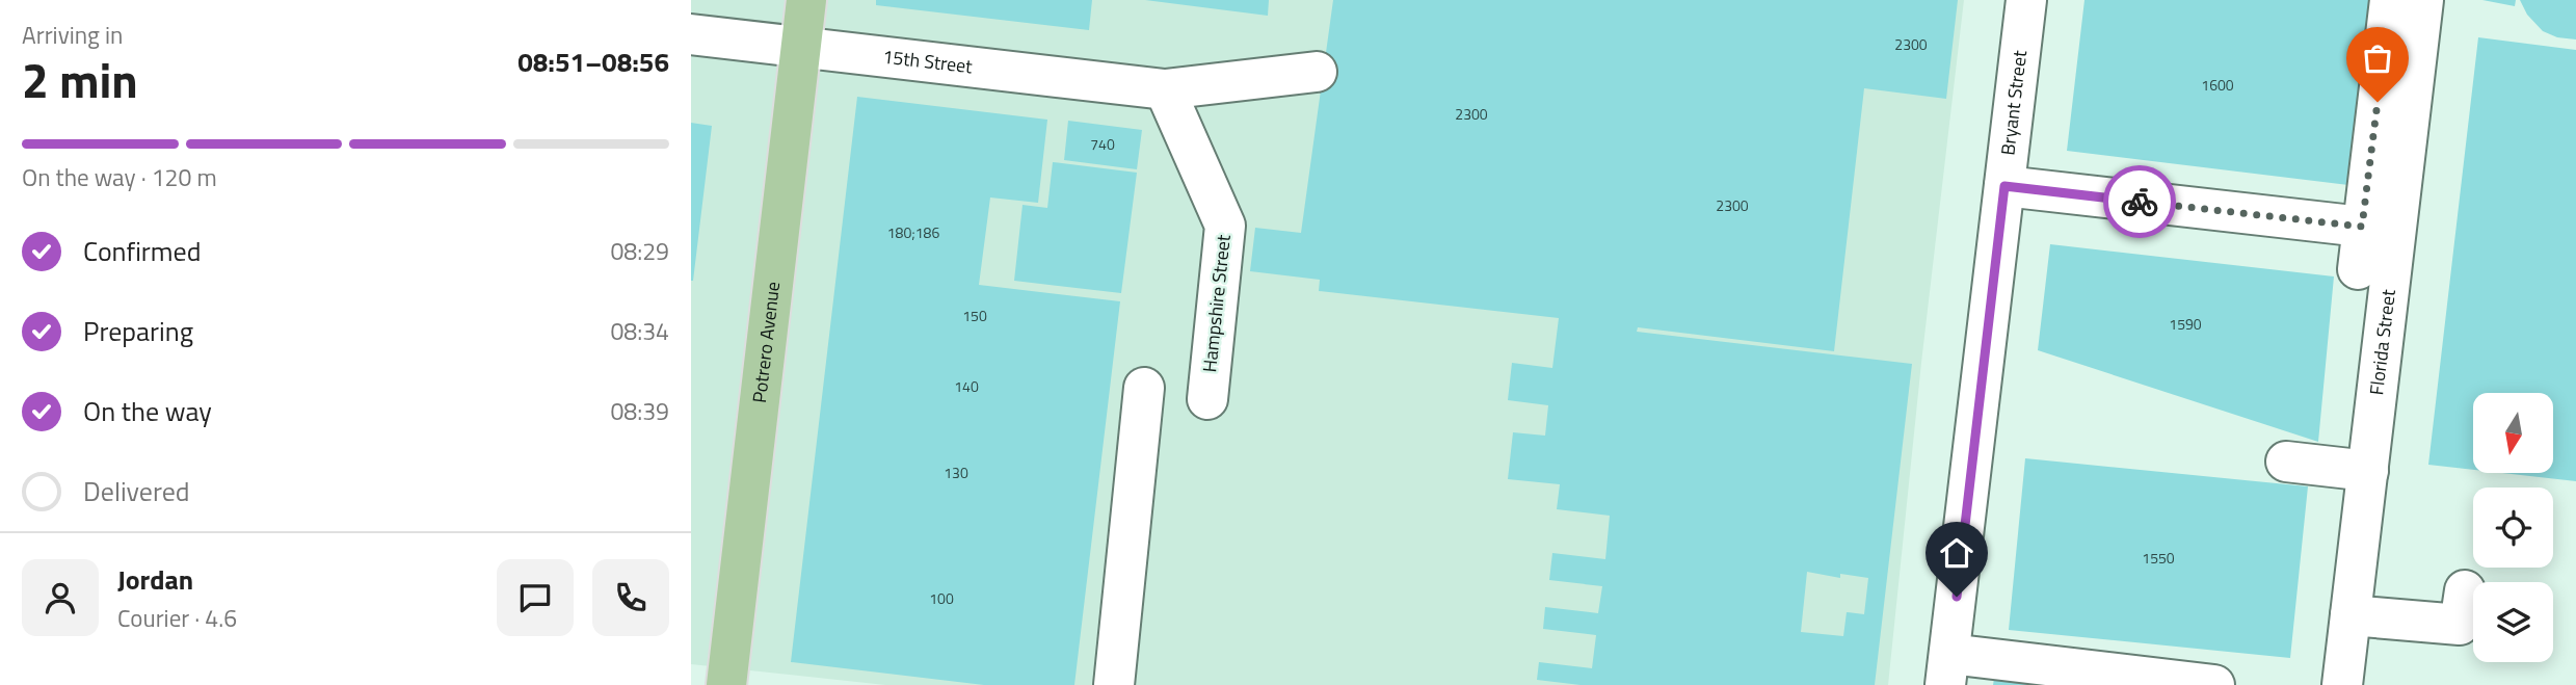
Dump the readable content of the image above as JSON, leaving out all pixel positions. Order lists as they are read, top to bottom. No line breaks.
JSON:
{"streets":{"main road":["Potrero Avenue"],"street":["15th Street","Bryant Street","Hampshire Street","Florida Street"]},"crossings":[["15th Street","Hampshire Street"],["15th Street","Potrero Avenue"]],"house_numbers":["2300","1600","2300","740","2300","180;186","150","1590","140","130","1550","100"],"north":"bottom","page":{"heading":["2 min","Arriving in","08:51–08:56"],"panel":["Jordan","Courier · 4.6"],"bar":"On the way · 120 m","list":[["Confirmed","08:29"],["Preparing","08:34"],["On the way","08:39"],"Delivered"]}}
